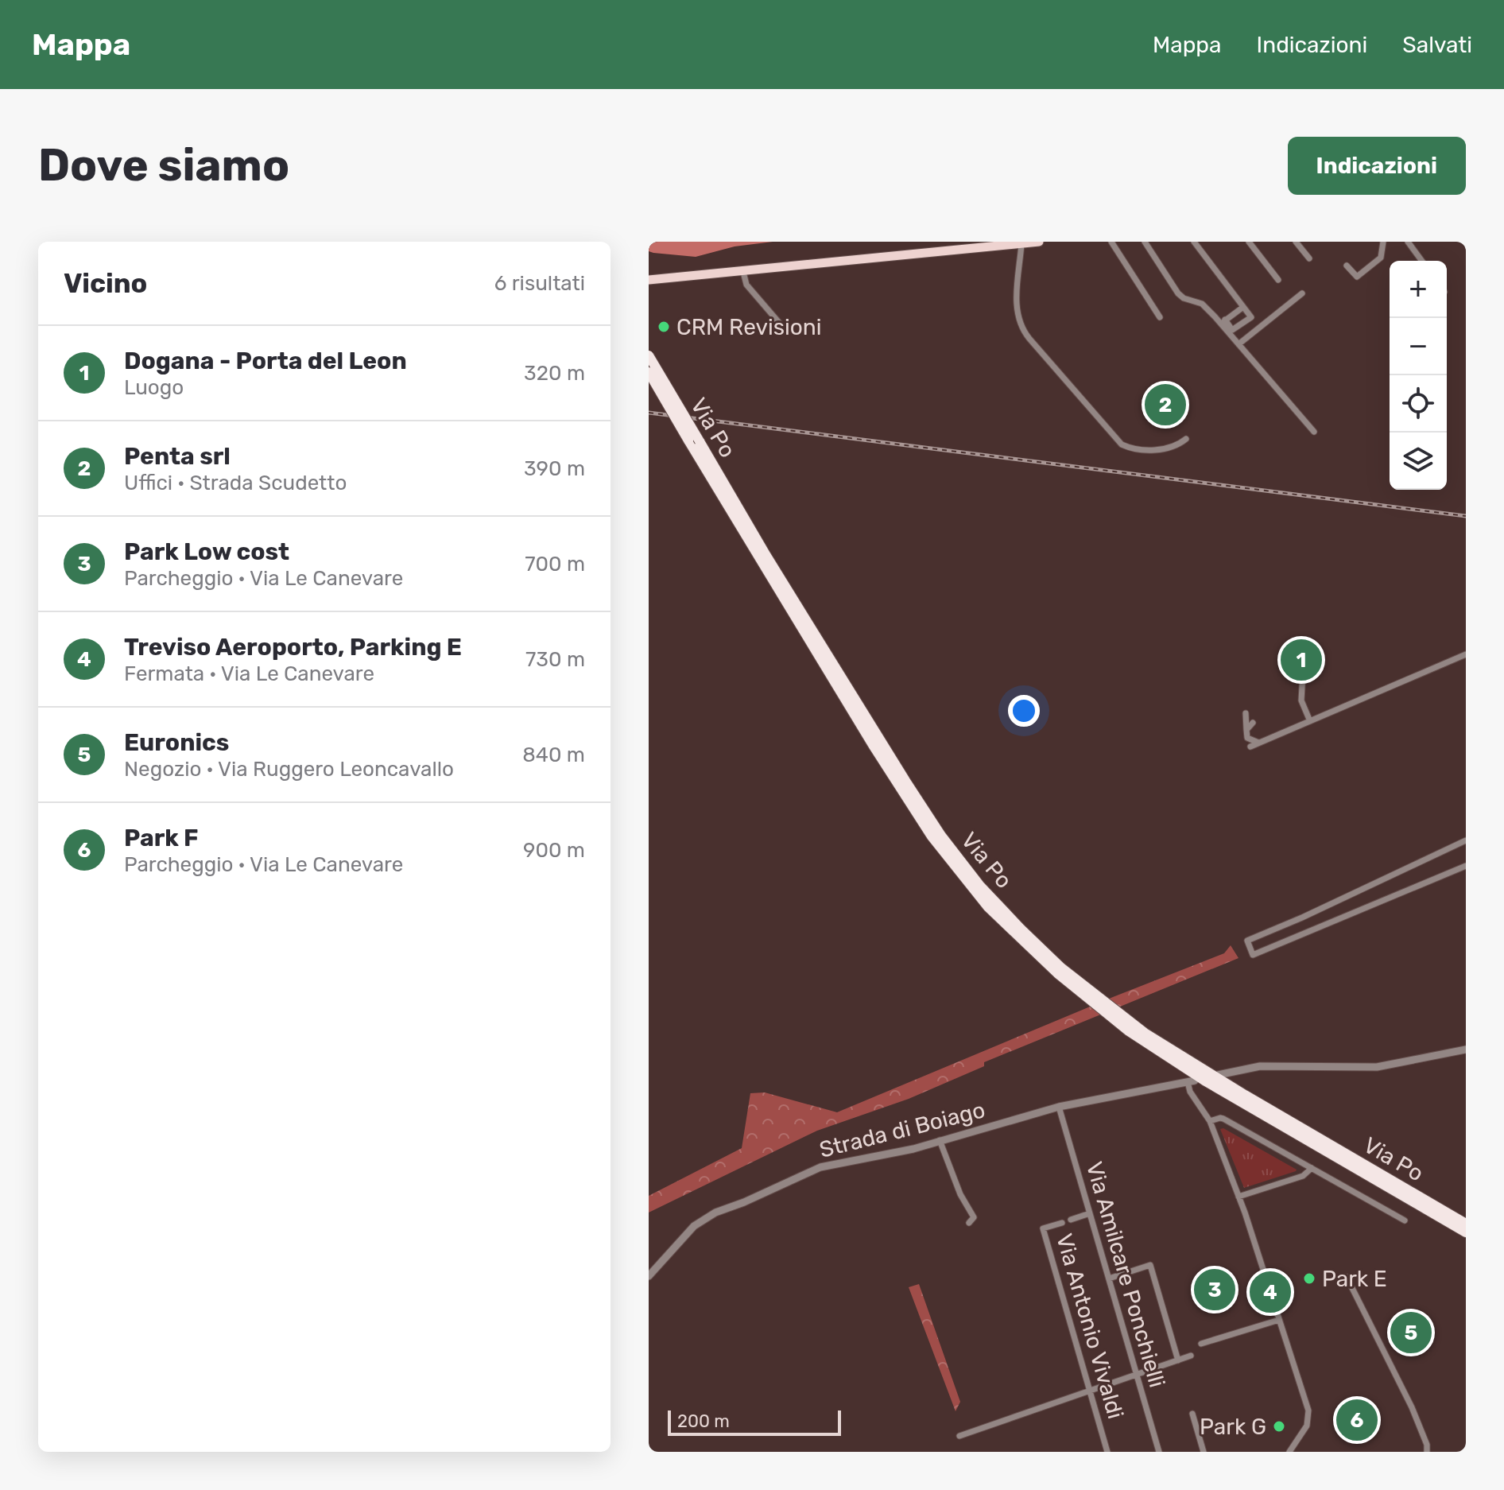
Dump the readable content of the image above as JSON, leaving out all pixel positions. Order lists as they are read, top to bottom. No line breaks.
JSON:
{"streets":{"highway":["Via Po"],"street":["Strada di Boiago","Via Amilcare Ponchielli","Via Antonio Vivaldi"]},"crossings":[["Strada di Boiago","Via Amilcare Ponchielli"]],"places":["CRM Revisioni","Park E","Park G"],"scale_bar":"200 m","page":{"header":"Mappa","nav":["Mappa","Indicazioni","Salvati"],"buttons":"Indicazioni","title":"Dove siamo","heading":["Vicino","6 risultati"],"map_buttons":["+","−"],"list":[{"mark":"1","name":"Dogana - Porta del Leon","note":"Luogo","value":"320 m"},{"mark":"2","name":"Penta srl","note":"Uffici · Strada Scudetto","value":"390 m"},{"mark":"3","name":"Park Low cost","note":"Parcheggio · Via Le Canevare","value":"700 m"},{"mark":"4","name":"Treviso Aeroporto, Parking E","note":"Fermata · Via Le Canevare","value":"730 m"},{"mark":"5","name":"Euronics","note":"Negozio · Via Ruggero Leoncavallo","value":"840 m"},{"mark":"6","name":"Park F","note":"Parcheggio · Via Le Canevare","value":"900 m"}],"pins":["2","1","3","4","5","6"],"scale":"200 m"}}
